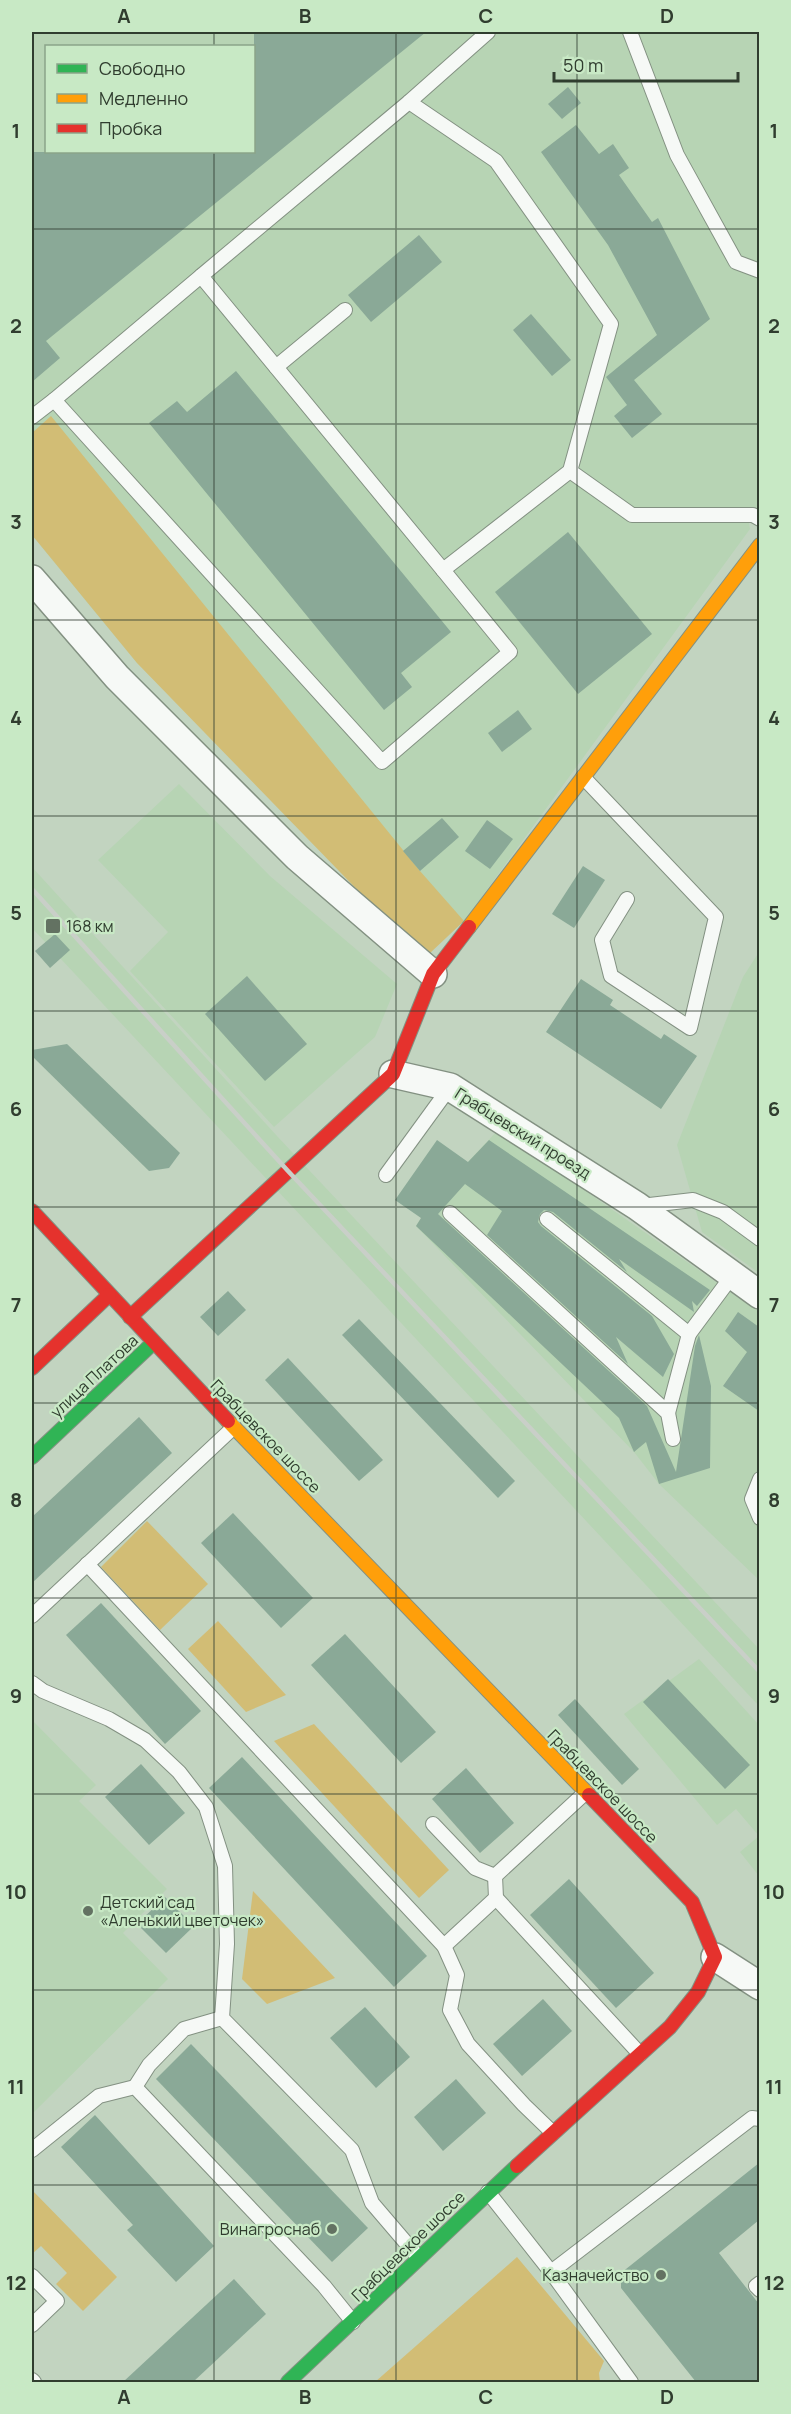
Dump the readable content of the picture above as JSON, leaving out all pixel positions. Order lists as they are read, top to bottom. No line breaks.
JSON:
{"streets":{"main road":["улица Платова","Грабцевское шоссе"],"street":["Грабцевский проезд"]},"crossings":[["улица Платова","Грабцевское шоссе"]],"places":{"transit":["168 км"],"other":["Детский сад «Аленький цветочек»","Винагроснаб","Казначейство"]},"legend":["Свободно","Медленно","Пробка"],"scale_bar":"50 m","grid":{"columns":["A","B","C","D"],"rows":["1","2","3","4","5","6","7","8","9","10","11","12"]}}
